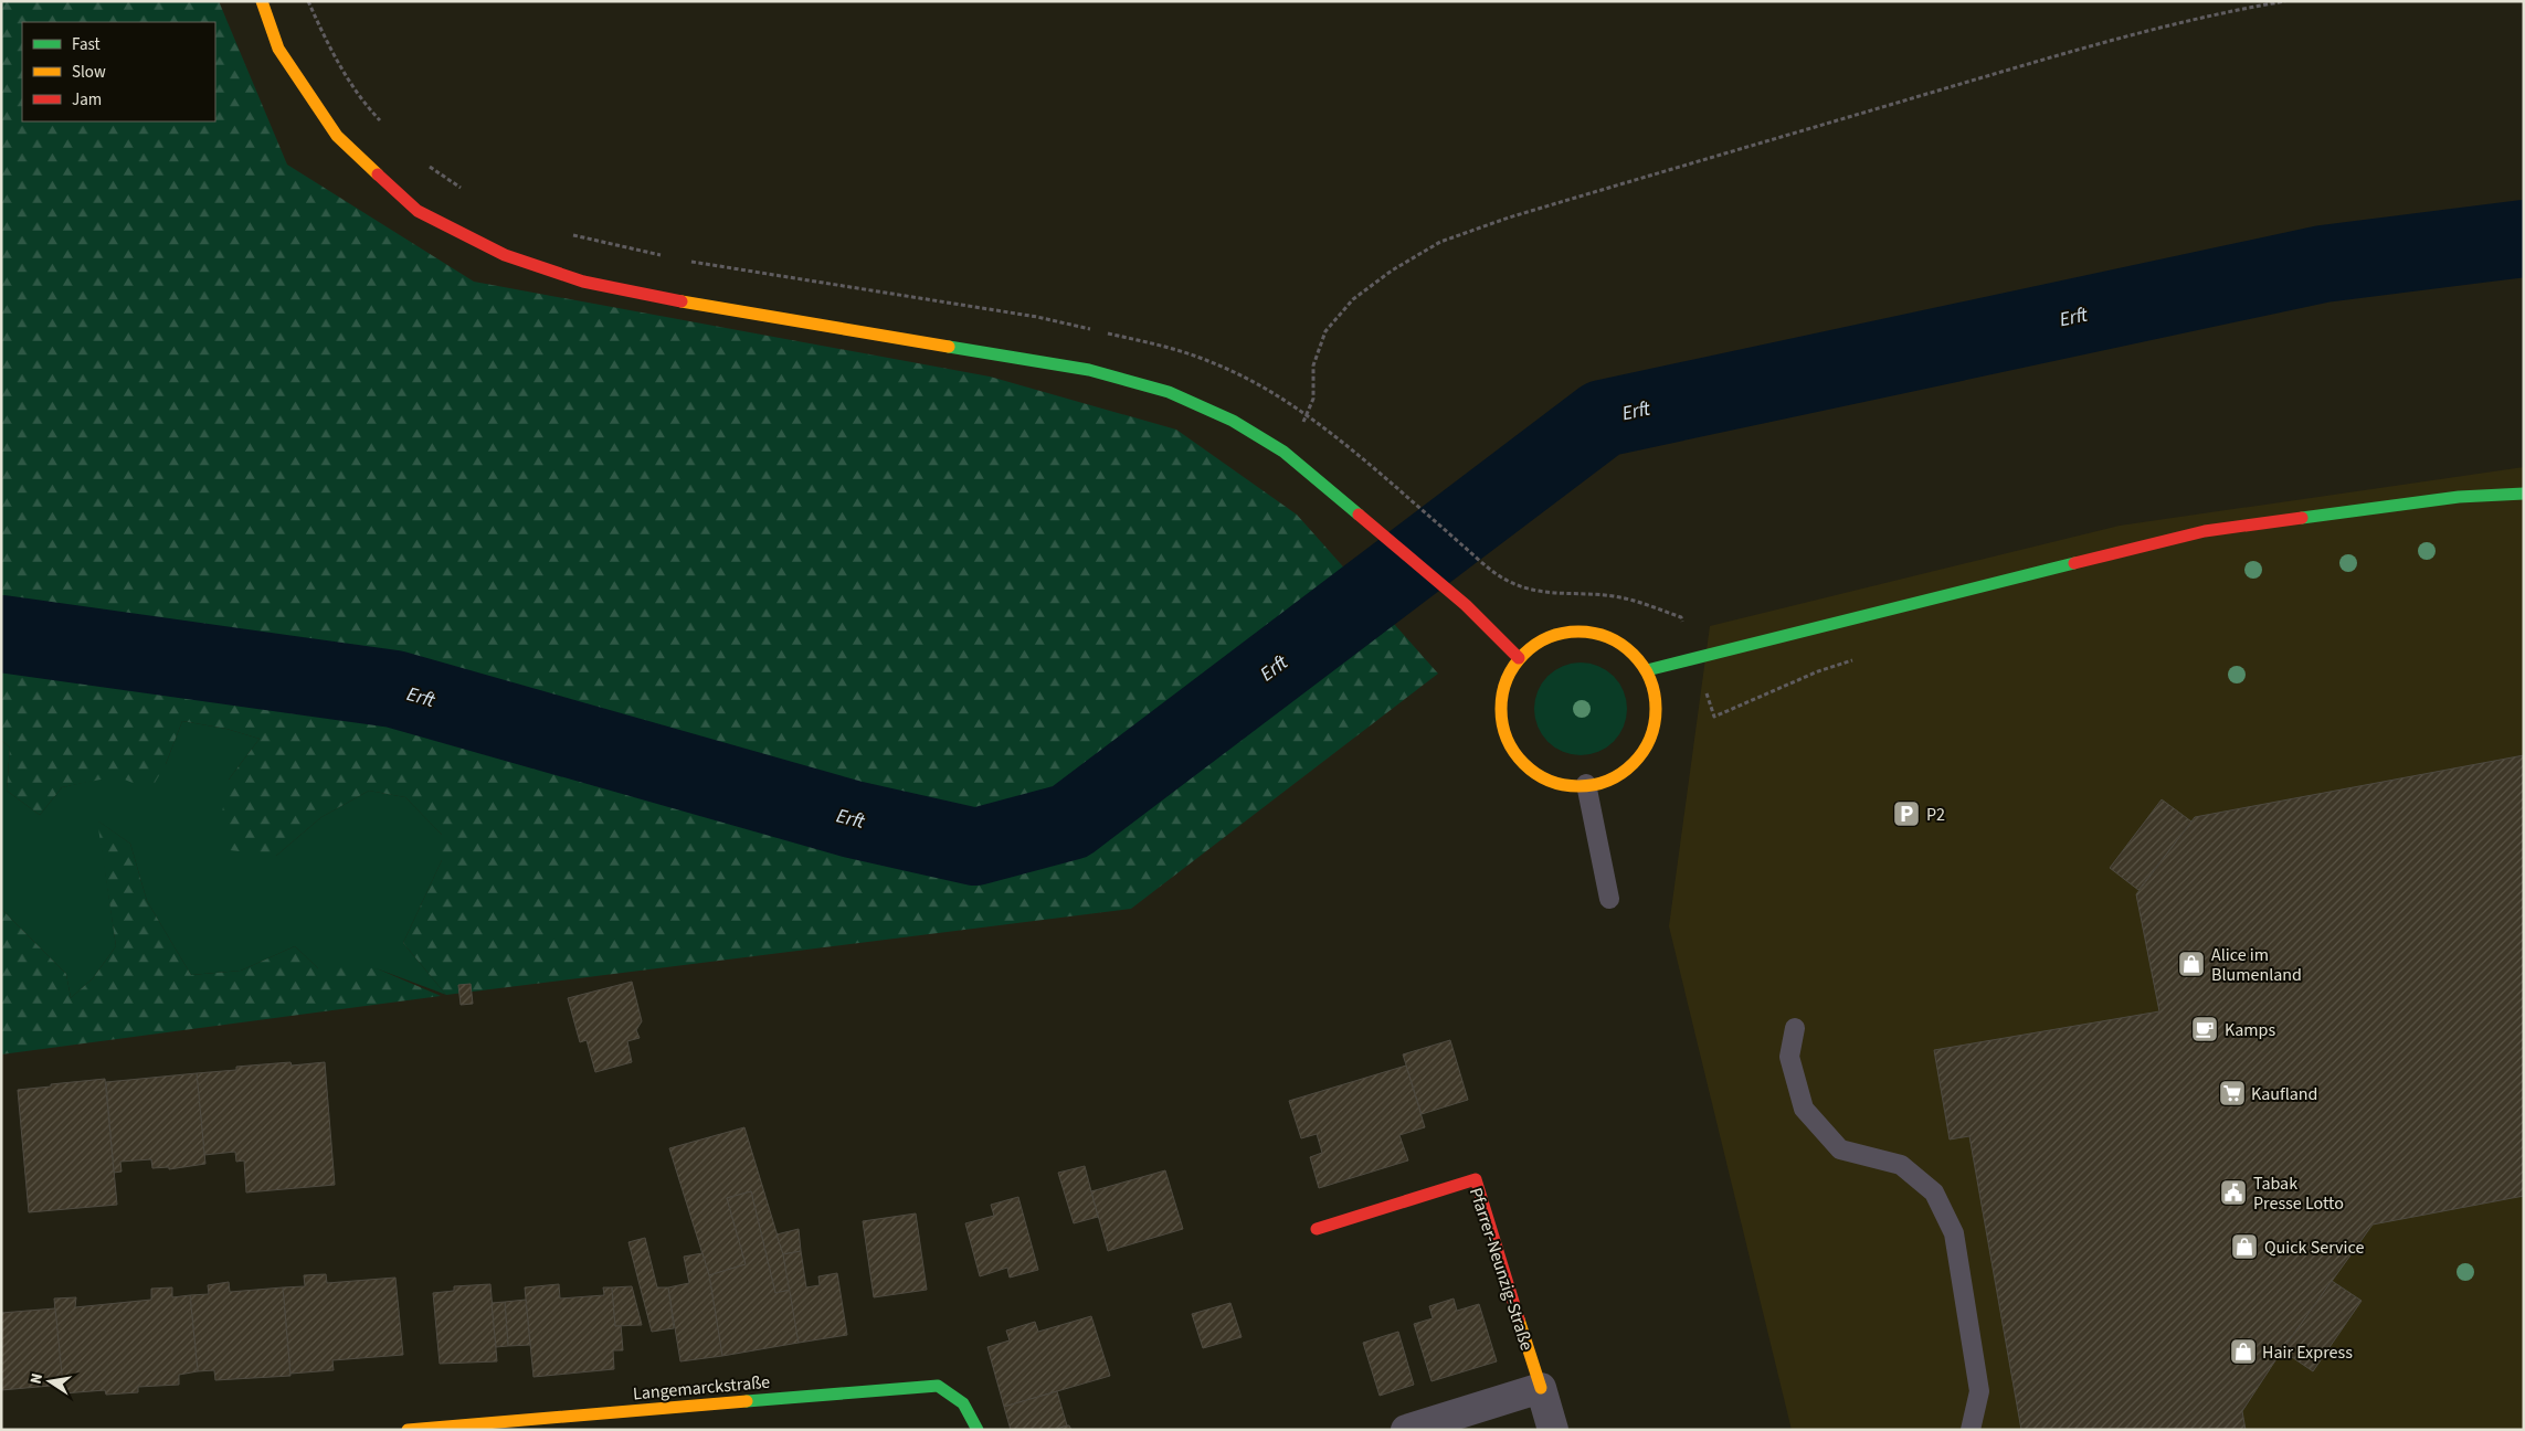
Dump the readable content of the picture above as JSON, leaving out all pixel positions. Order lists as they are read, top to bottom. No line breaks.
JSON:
{"streets":{"street":["Pfarrer-Neunzig-Straße","Langemarckstraße"]},"water":["Erft"],"places":{"parking":["P2"],"shop":["Alice im Blumenland","Quick Service","Hair Express"],"cafe":["Kamps"],"supermarket":["Kaufland"],"public building":["Tabak Presse Lotto"]},"legend":["Fast","Slow","Jam"],"north":"left"}
